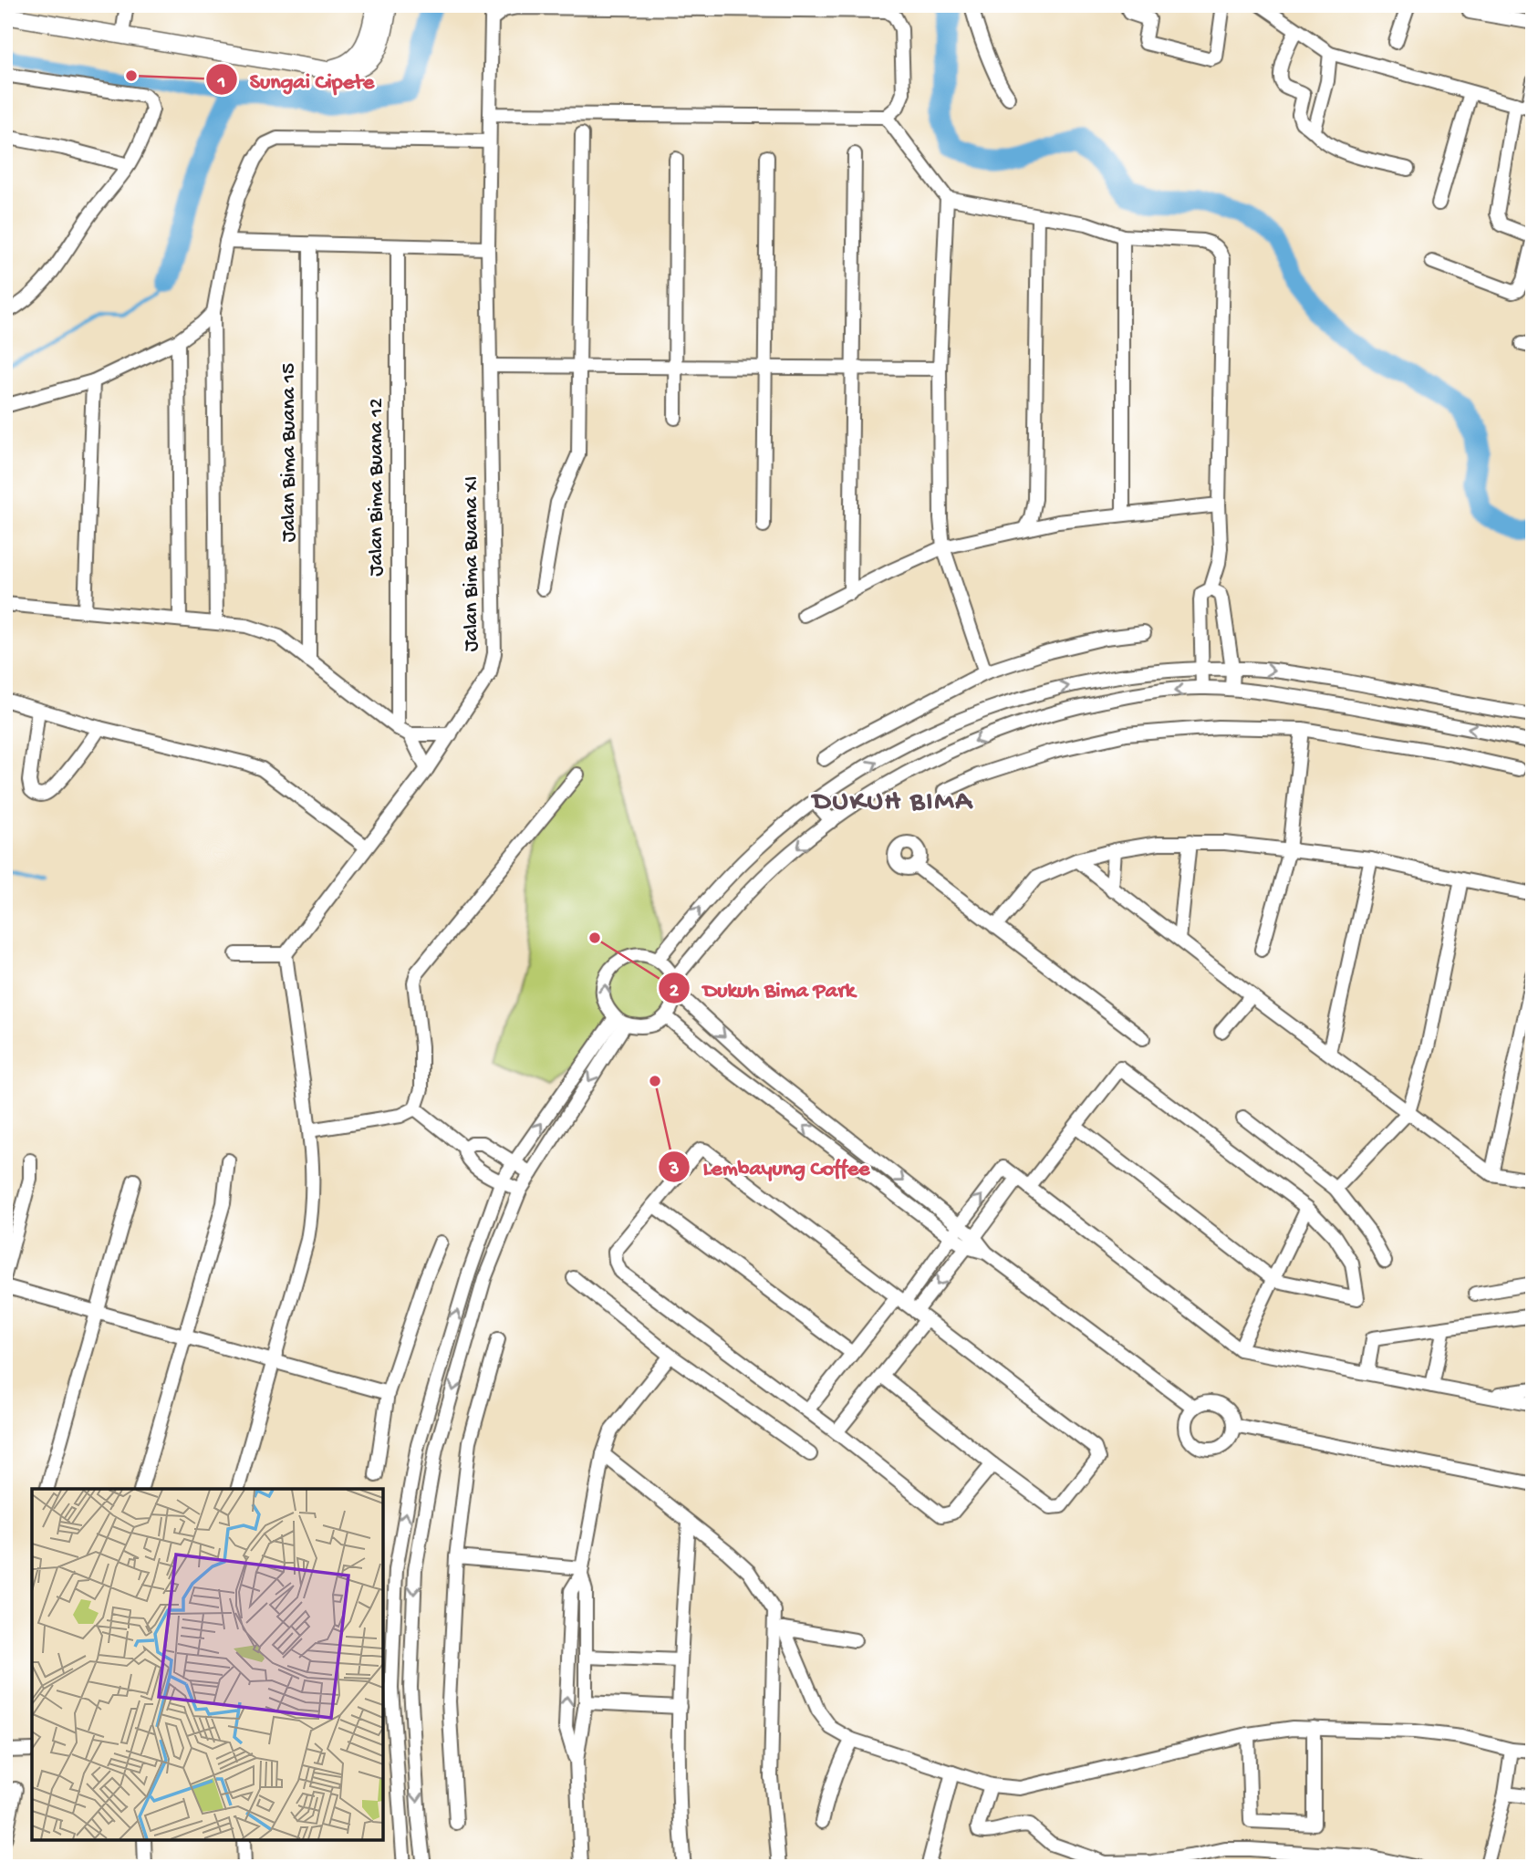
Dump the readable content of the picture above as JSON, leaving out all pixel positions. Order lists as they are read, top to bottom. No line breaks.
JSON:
{"streets":{"street":["Jalan Bima Buana 15","Jalan Bima Buana 12","Jalan Bima Buana XI"]},"districts":["DUKUH BIMA"],"places":["Sungai Cipete","Dukuh Bima Park","Lembayung Coffee"]}
